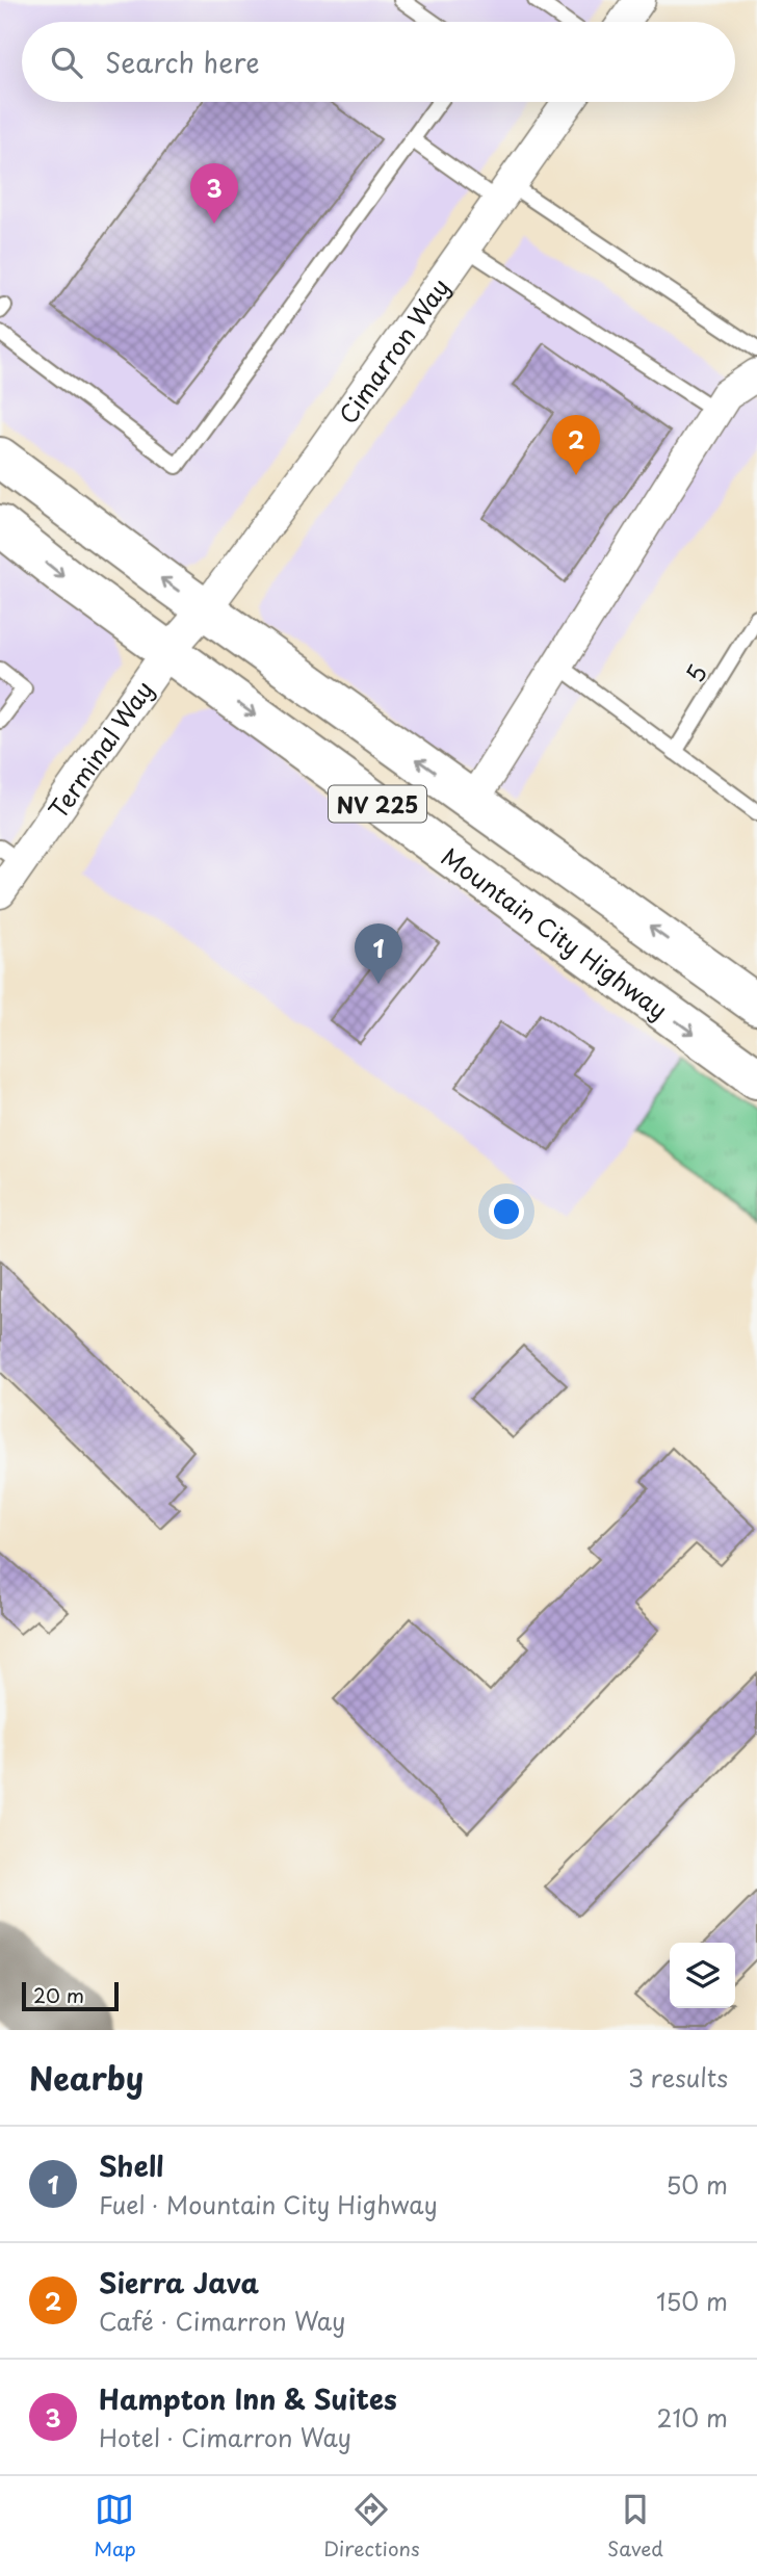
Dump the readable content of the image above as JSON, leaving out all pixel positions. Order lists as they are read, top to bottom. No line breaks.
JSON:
{"streets":{"main road":["NV 225","Mountain City Highway"],"street":["Cimarron Way","Terminal Way"],"lane":["5"]},"crossings":[["Cimarron Way","Terminal Way"],["Cimarron Way","NV 225"],["Terminal Way","NV 225"],["Terminal Way","Mountain City Highway"]],"scale_bar":"20 m","page":{"search":"Search here","pins":["3","2","1"],"scale":"20 m","heading":["Nearby","3 results"],"list":[{"mark":"1","name":"Shell","note":"Fuel · Mountain City Highway","value":"50 m"},{"mark":"2","name":"Sierra Java","note":"Café · Cimarron Way","value":"150 m"},{"mark":"3","name":"Hampton Inn & Suites","note":"Hotel · Cimarron Way","value":"210 m"}],"nav":["Map","Directions","Saved"]}}
